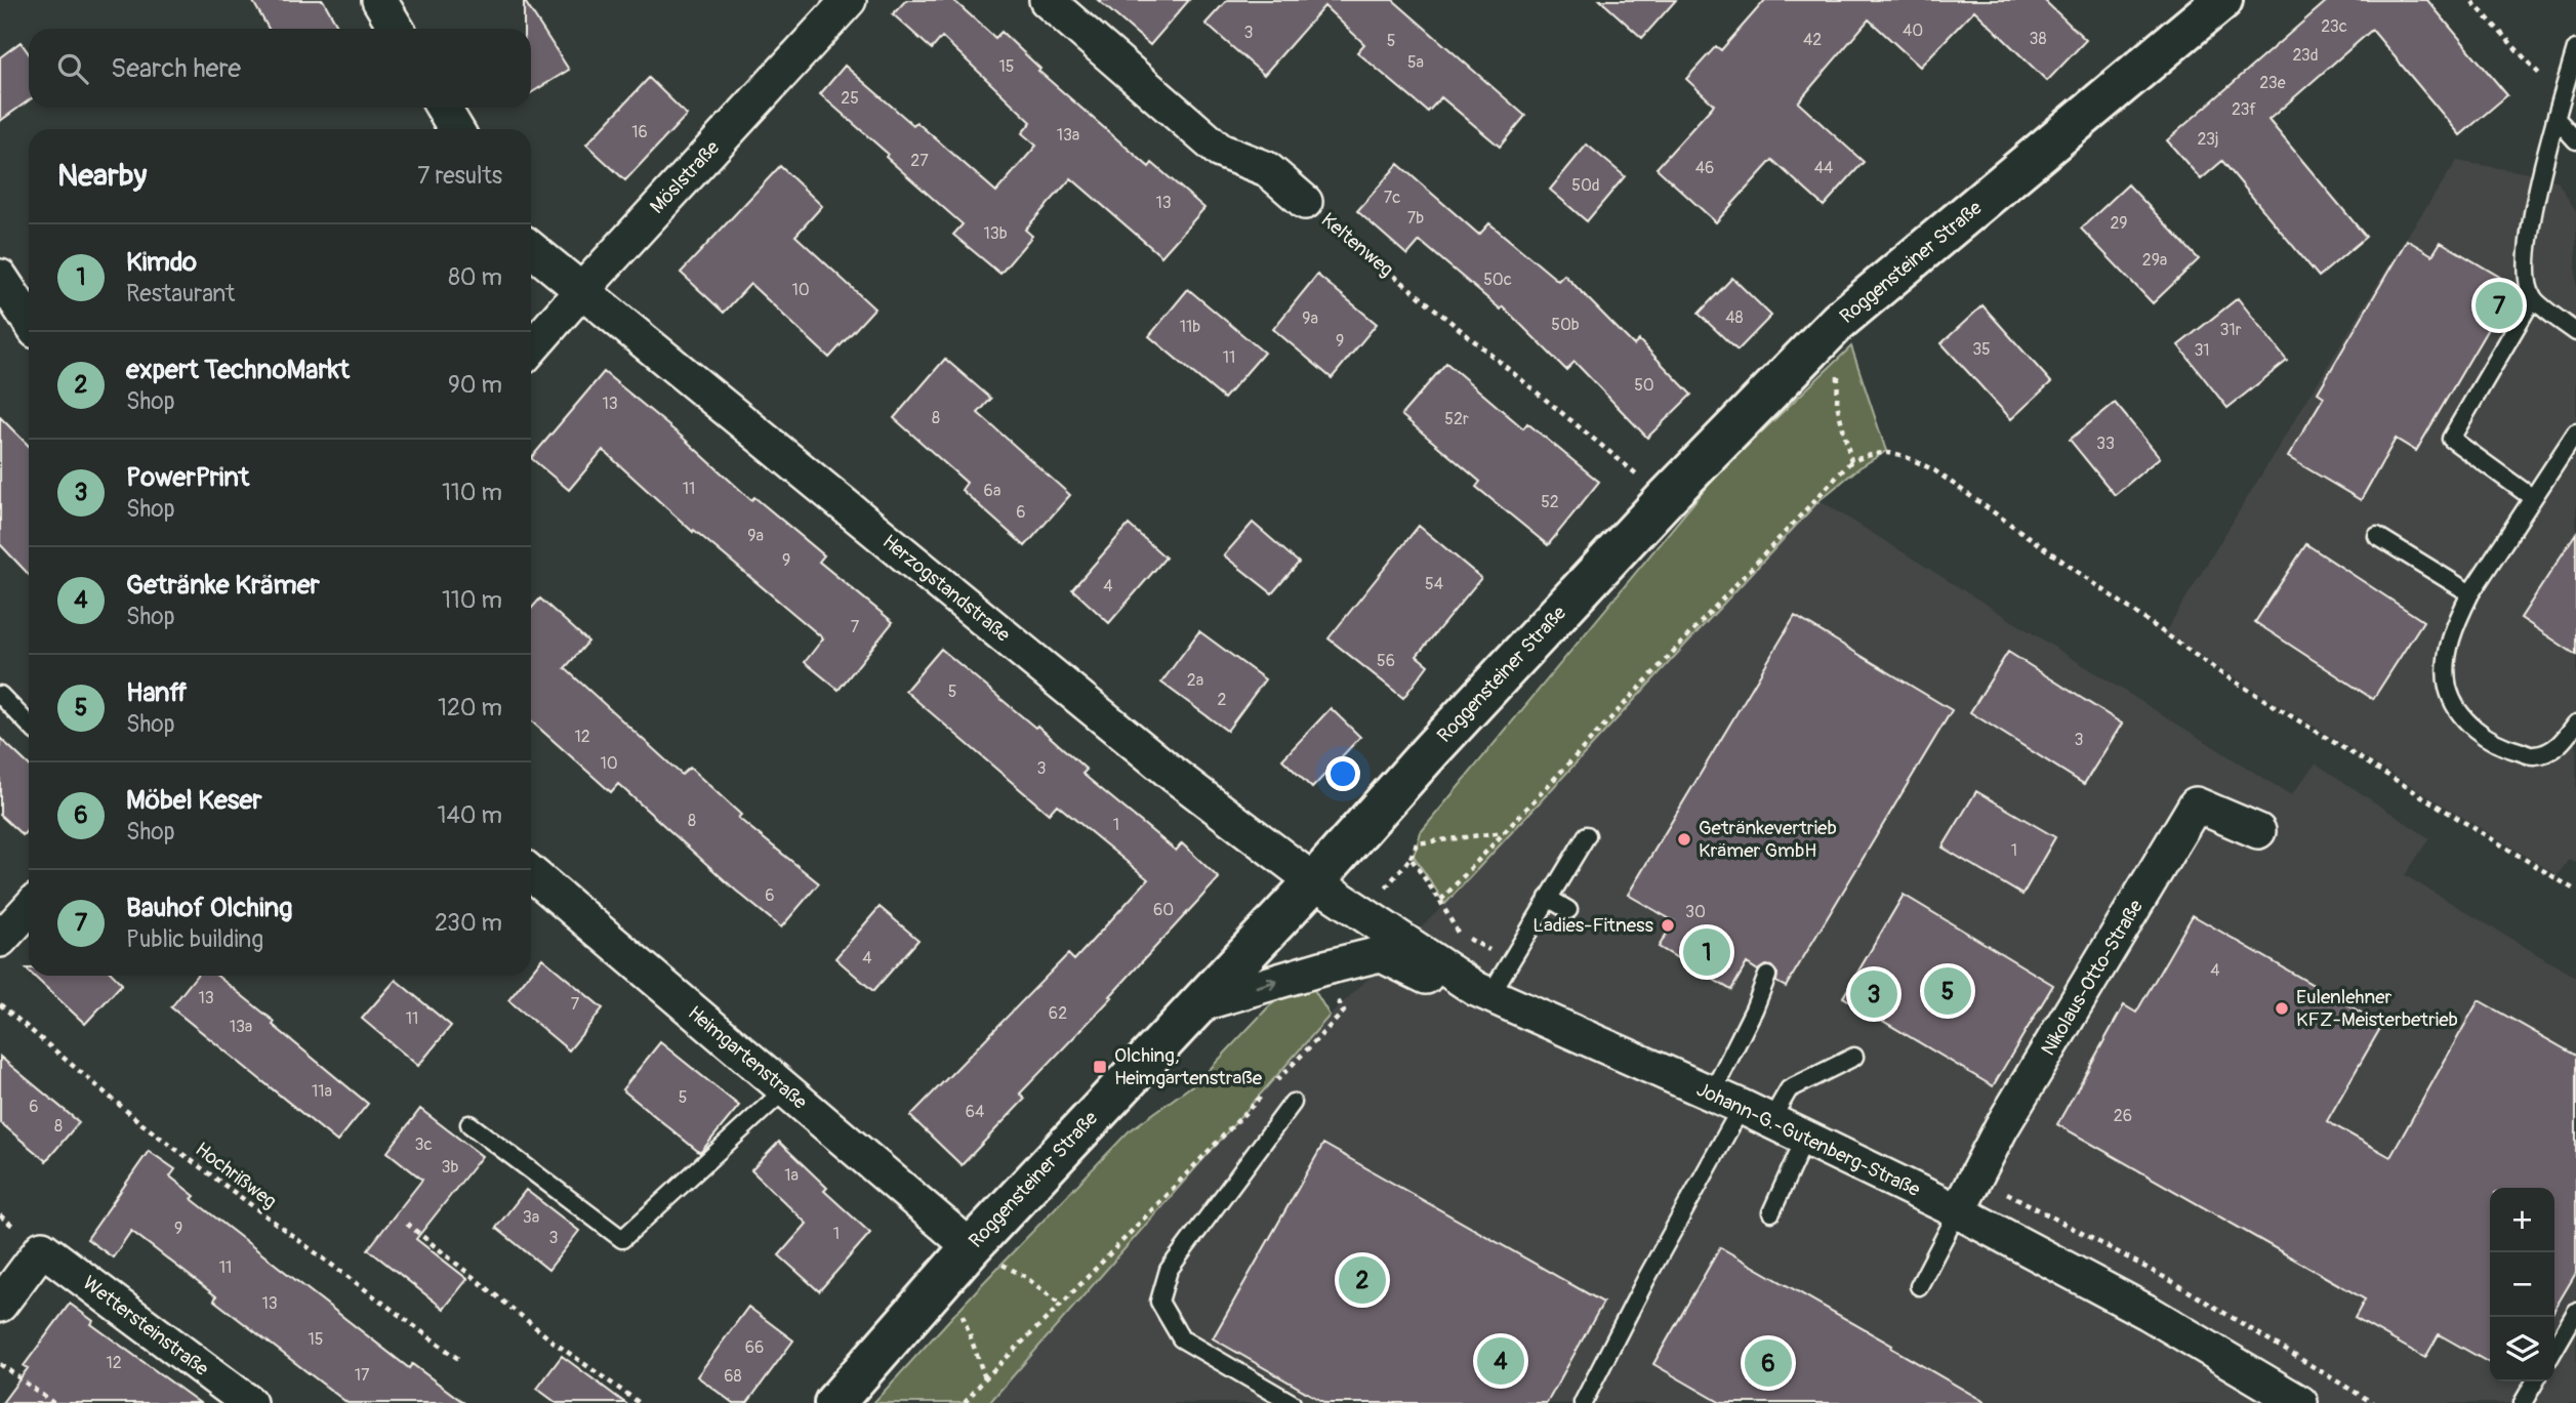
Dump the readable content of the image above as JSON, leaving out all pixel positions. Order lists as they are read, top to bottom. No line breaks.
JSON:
{"streets":{"main road":["Roggensteiner Straße"],"street":["Möslstraße","Keltenweg","Herzogstandstraße","Nikolaus-Otto-Straße","Heimgartenstraße","Johann-G.-Gutenberg-Straße","Wettersteinstraße"],"path":["Hochrißweg"]},"crossings":[["Möslstraße","Herzogstandstraße"],["Keltenweg","Roggensteiner Straße"],["Roggensteiner Straße","Herzogstandstraße"],["Roggensteiner Straße","Heimgartenstraße"],["Roggensteiner Straße","Johann-G.-Gutenberg-Straße"],["Herzogstandstraße","Johann-G.-Gutenberg-Straße"],["Nikolaus-Otto-Straße","Johann-G.-Gutenberg-Straße"]],"places":{"other":["Getränkevertrieb Krämer GmbH","Ladies-Fitness","Eulenlehner KFZ-Meisterbetrieb"],"transit":["Olching, Heimgartenstraße"]},"house_numbers":["23c","40","3","38","42","5","23d","5a","15","23e","25","23f","16","13a","23j","27","46","44","50d","7c","13","7b","29","13b","29a","50c","10","48","9a","50b","11b","31r","9","35","31","11","50","13","8","52r","33","11","6a","52","6","9a","9","54","4","7","56","2a","5","2","12","3","10","3","8","1","1","6","60","30","4","4","13","7","62","11","13a","11a","5","6","64","26","8","3c","3b","1a","3a","9","1","3","11","13","15","66","12","17","68"],"page":{"search":"Search here","heading":["Nearby","7 results"],"list":[{"mark":"1","name":"Kimdo","note":"Restaurant","value":"80 m"},{"mark":"2","name":"expert TechnoMarkt","note":"Shop","value":"90 m"},{"mark":"3","name":"PowerPrint","note":"Shop","value":"110 m"},{"mark":"4","name":"Getränke Krämer","note":"Shop","value":"110 m"},{"mark":"5","name":"Hanff","note":"Shop","value":"120 m"},{"mark":"6","name":"Möbel Keser","note":"Shop","value":"140 m"},{"mark":"7","name":"Bauhof Olching","note":"Public building","value":"230 m"}],"pins":["7","1","5","3","2","4","6"],"map_buttons":["+","−"]}}
